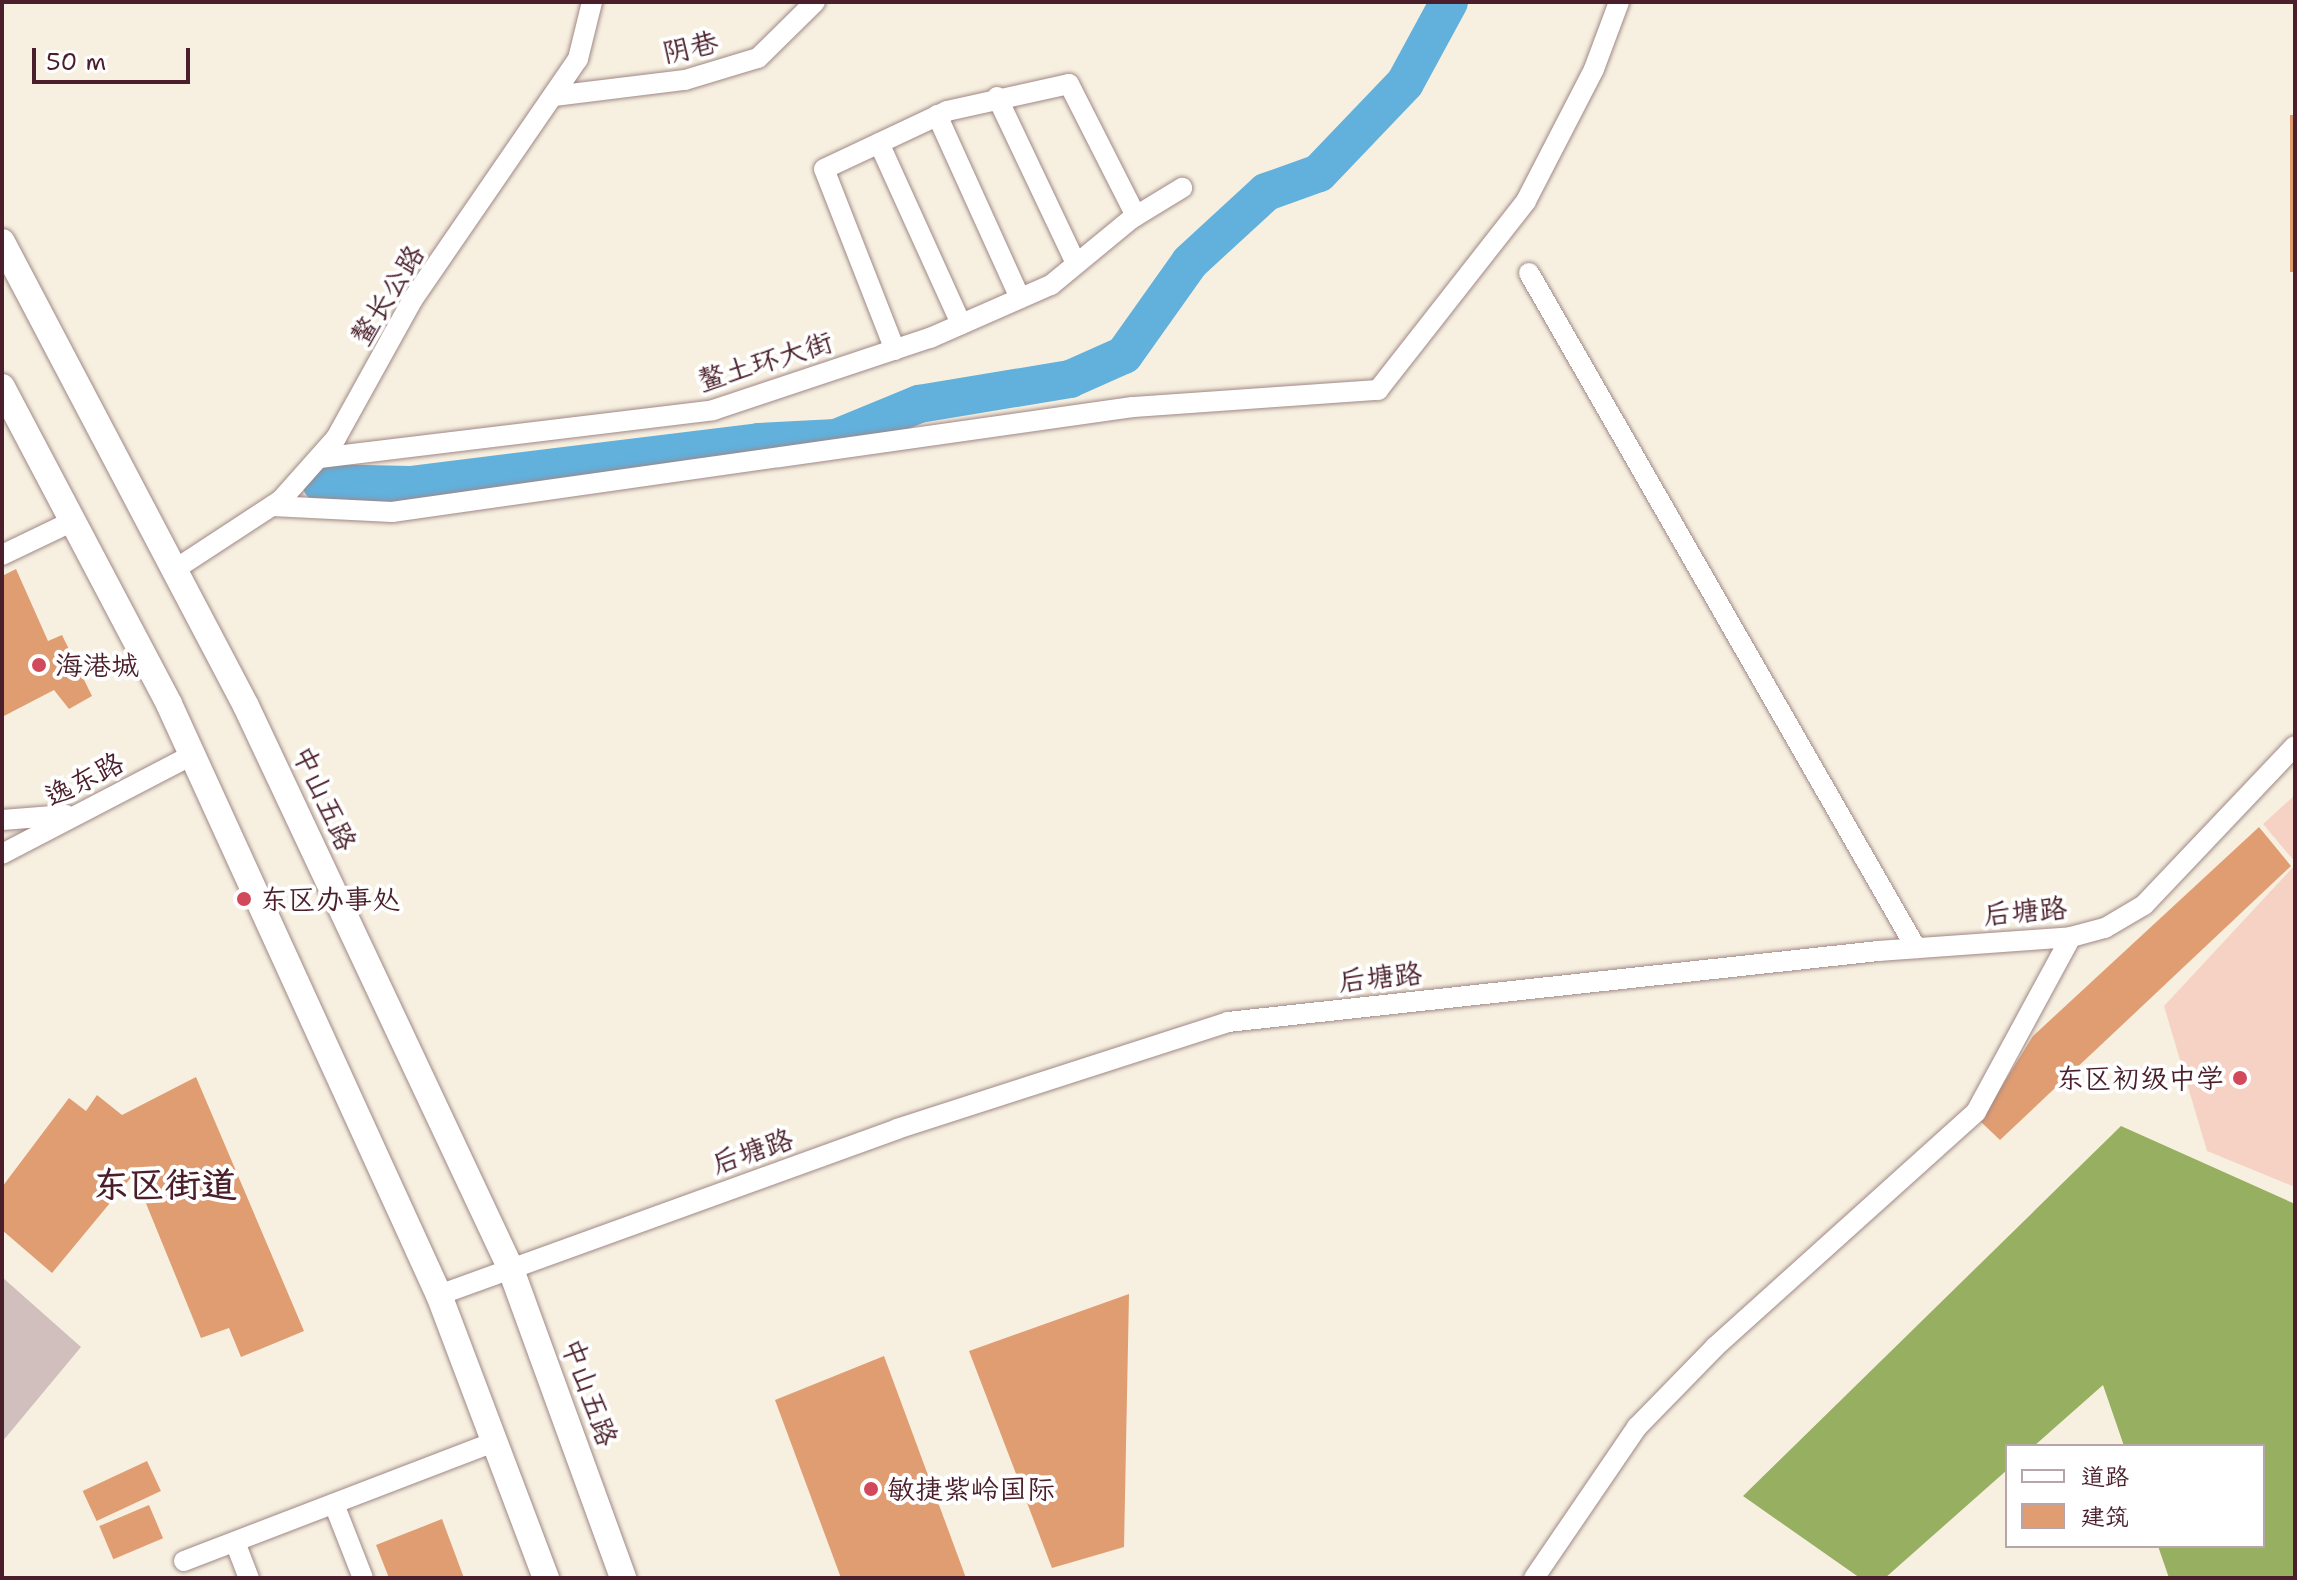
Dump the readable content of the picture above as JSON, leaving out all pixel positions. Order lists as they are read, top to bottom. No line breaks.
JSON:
{"streets":{"main road":["中山五路"],"street":["阴巷","鳌长公路","鳌土环大街","逸东路","后塘路"]},"crossings":[["阴巷","鳌长公路"],["鳌长公路","鳌土环大街"],["鳌长公路","中山五路"],["中山五路","后塘路"]],"districts":["东区街道"],"places":["海港城","东区办事处","东区初级中学","敏捷紫岭国际"],"legend":["道路","建筑"],"scale_bar":"50 m"}
